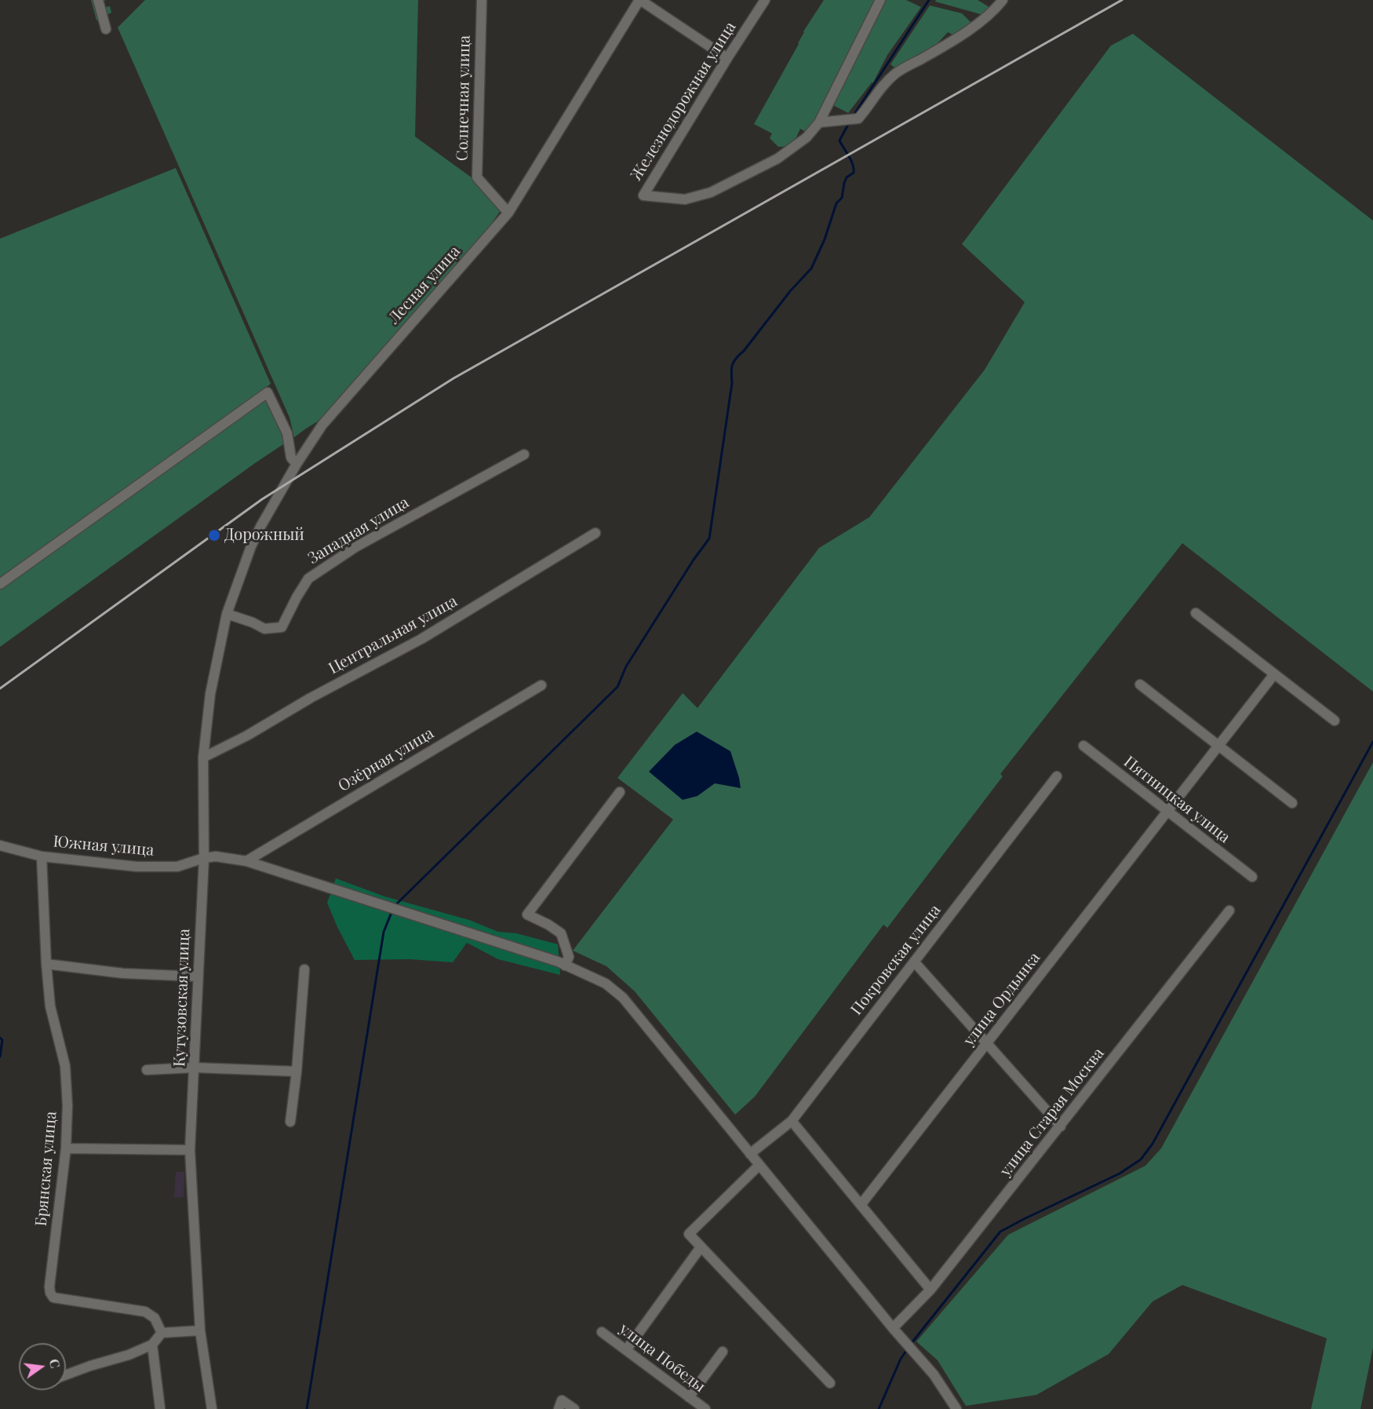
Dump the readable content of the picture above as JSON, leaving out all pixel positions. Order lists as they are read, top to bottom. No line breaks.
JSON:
{"streets":{"street":["Солнечная улица","Железнодорожная улица","Лесная улица","Западная улица","Центральная улица","Озёрная улица","Пятницкая улица","Южная улица","Покровская улица","Кутузовская улица","улица Ордынка","улица Старая Москва","Брянская улица","улица Победы"]},"crossings":[["Солнечная улица","Лесная улица"],["Лесная улица","Кутузовская улица"],["Западная улица","Кутузовская улица"],["Центральная улица","Кутузовская улица"],["Озёрная улица","Южная улица"],["Пятницкая улица","улица Ордынка"],["Южная улица","Покровская улица"],["Южная улица","Кутузовская улица"],["Южная улица","улица Старая Москва"],["Южная улица","Брянская улица"]],"places":["Дорожный"],"north":"right"}
